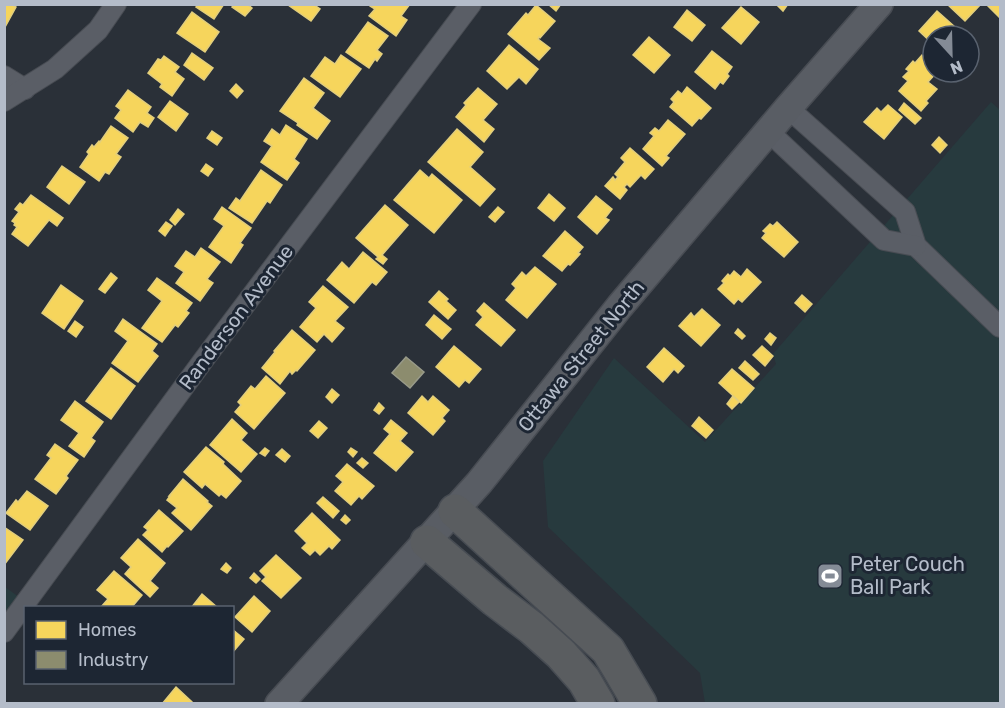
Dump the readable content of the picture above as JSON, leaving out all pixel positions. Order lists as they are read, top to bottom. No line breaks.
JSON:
{"streets":{"main road":["Ottawa Street North"],"street":["Randerson Avenue"]},"places":{"sports":["Peter Couch Ball Park"]},"legend":["Homes","Industry"],"north":"bottom"}
